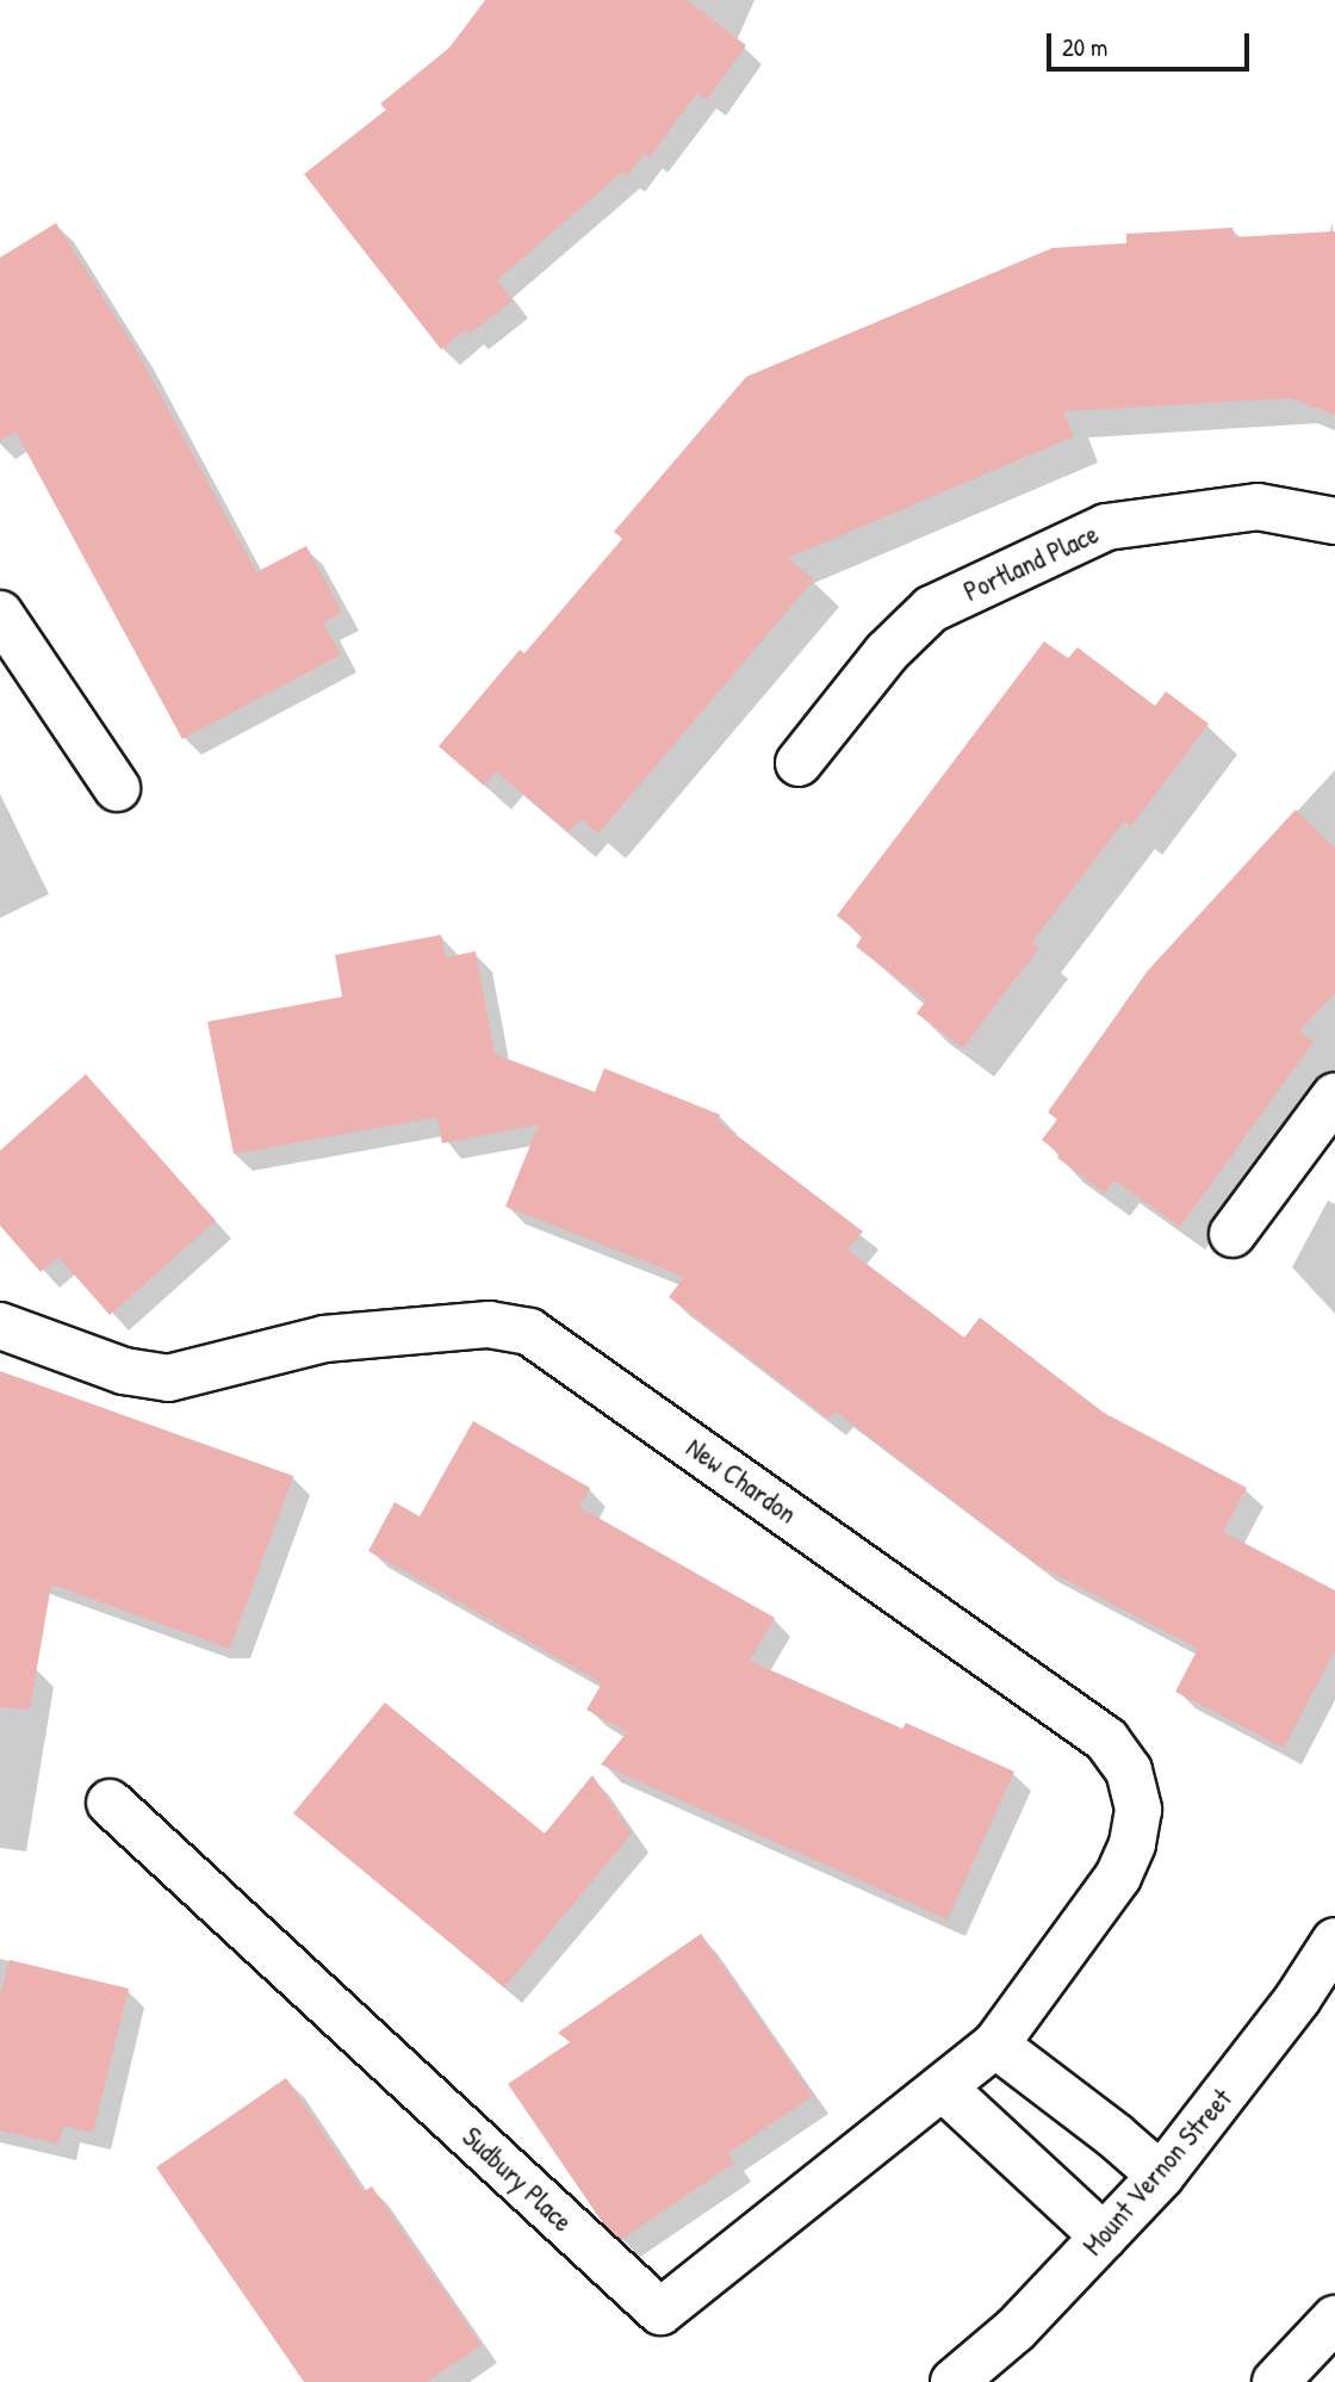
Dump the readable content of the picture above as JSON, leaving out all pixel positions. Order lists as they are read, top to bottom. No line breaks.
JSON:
{"streets":{"street":["Portland Place","New Chardon","Mount Vernon Street","Sudbury Place"]},"crossings":[["New Chardon","Sudbury Place"]],"scale_bar":"20 m"}
